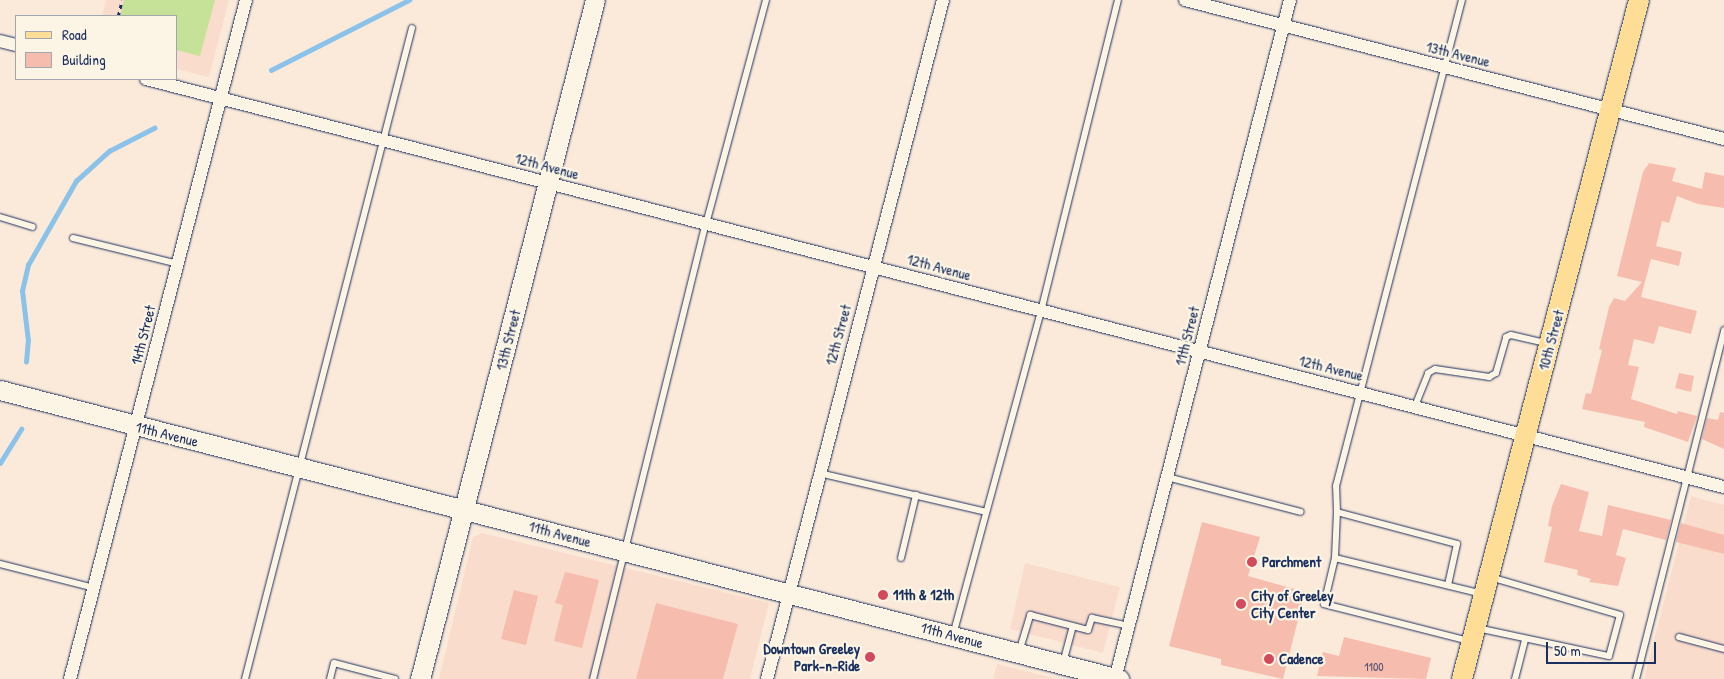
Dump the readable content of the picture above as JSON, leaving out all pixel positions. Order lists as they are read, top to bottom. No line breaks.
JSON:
{"streets":{"main road":["13th Street","10th Street","11th Avenue"],"street":["13th Avenue","12th Avenue","14th Street","12th Street","11th Street"]},"crossings":[["13th Avenue","11th Street"],["13th Avenue","10th Street"],["12th Avenue","14th Street"],["12th Avenue","12th Street"],["12th Avenue","11th Street"],["12th Avenue","13th Street"],["12th Avenue","10th Street"],["14th Street","11th Avenue"],["12th Street","11th Avenue"],["11th Street","11th Avenue"],["13th Street","11th Avenue"]],"places":["Parchment","11th & 12th","City of Greeley City Center","Downtown Greeley Park-n-Ride","Cadence"],"house_numbers":["1100"],"legend":["Road","Building"],"scale_bar":"50 m"}
